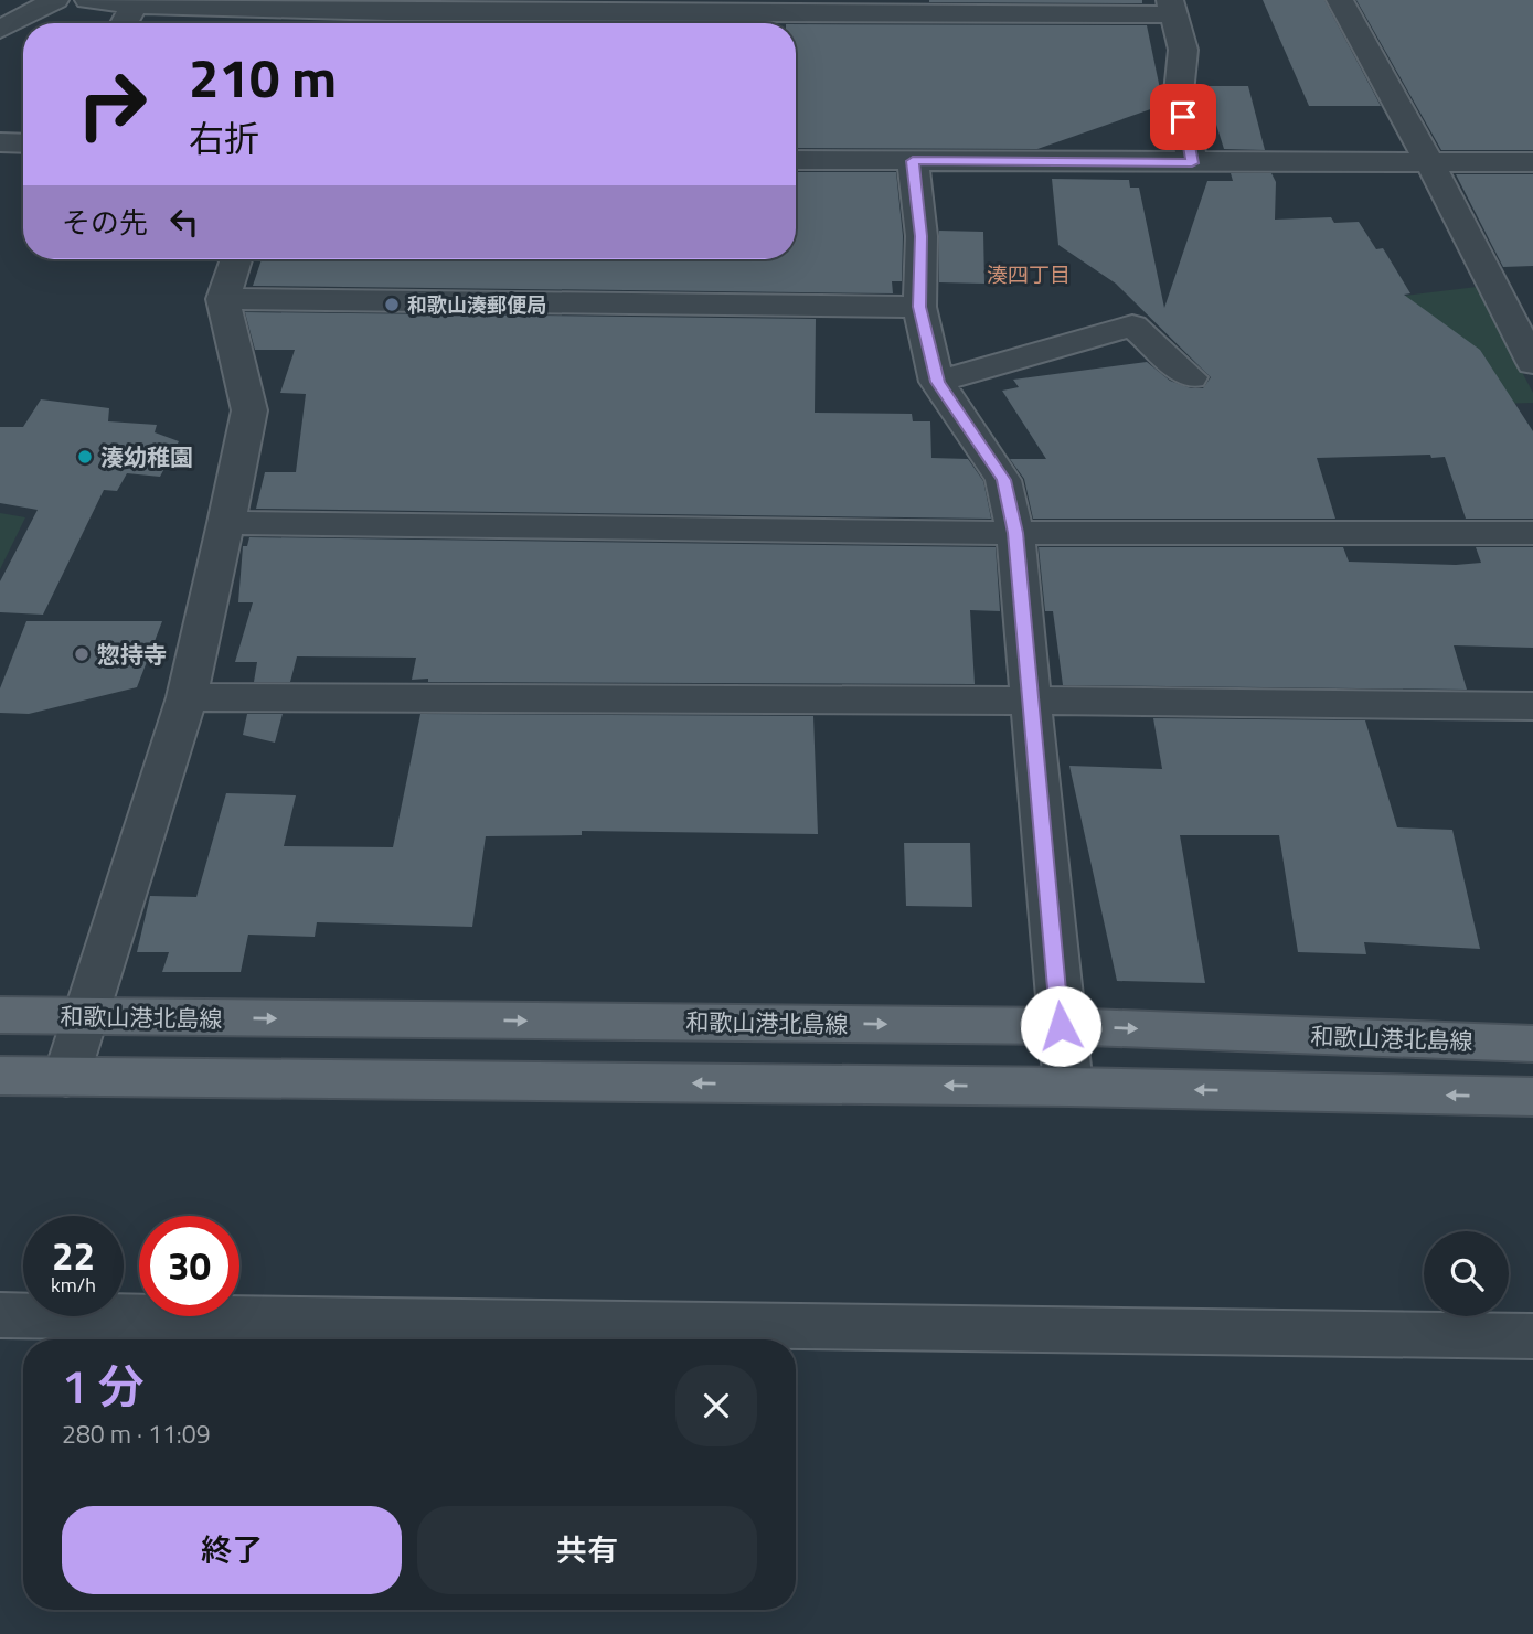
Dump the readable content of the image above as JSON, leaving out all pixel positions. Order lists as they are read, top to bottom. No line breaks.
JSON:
{"streets":{"main road":["和歌山港北島線"]},"districts":["湊四丁目"],"places":["和歌山湊郵便局","湊幼稚園","惣持寺"],"page":{"turn":["210 m","右折"],"then":"その先","speed":"22 km/h","limit":"30","heading":["1 分","280 m · 11:09"],"buttons":["終了","共有"]}}
